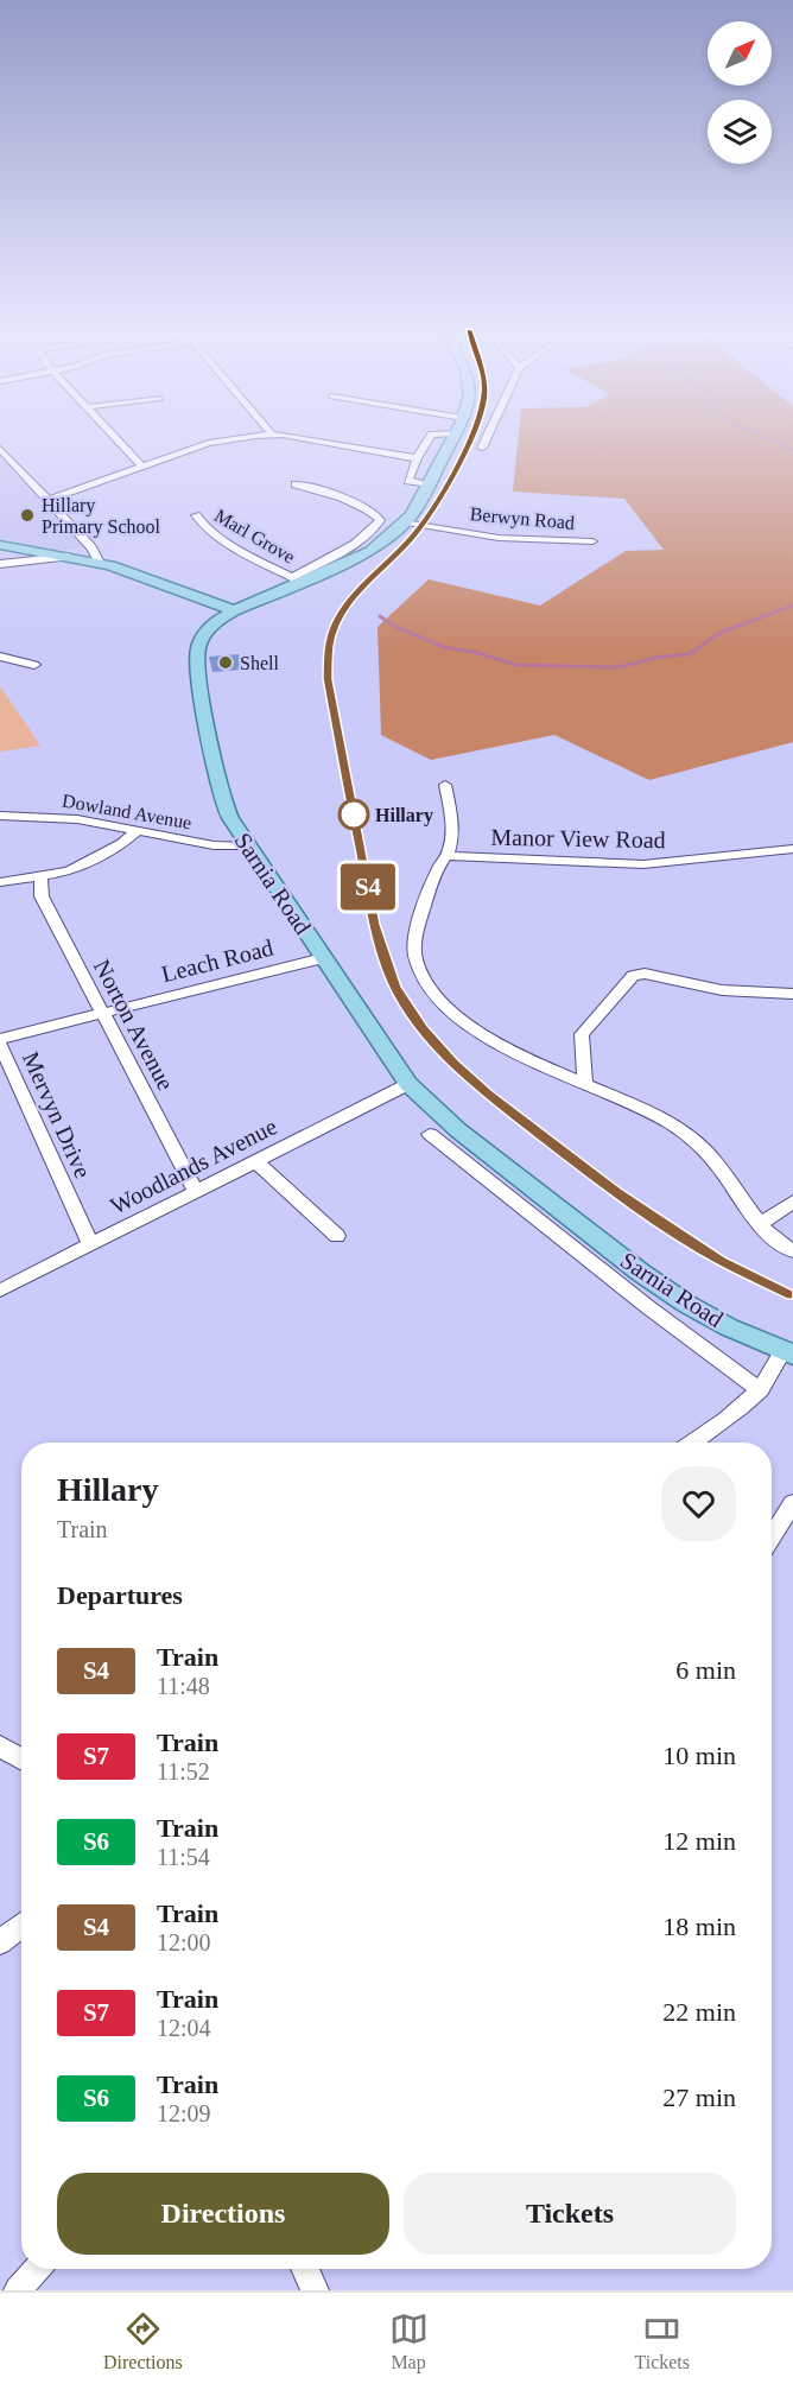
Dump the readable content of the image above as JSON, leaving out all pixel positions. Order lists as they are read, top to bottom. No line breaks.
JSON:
{"streets":{"main road":["Sarnia Road"],"street":["Berwyn Road","Marl Grove","Dowland Avenue","Manor View Road","Leach Road","Norton Avenue","Mervyn Drive","Woodlands Avenue"]},"crossings":[["Dowland Avenue","Sarnia Road"],["Sarnia Road","Leach Road"],["Sarnia Road","Woodlands Avenue"],["Leach Road","Norton Avenue"],["Leach Road","Mervyn Drive"],["Norton Avenue","Woodlands Avenue"],["Mervyn Drive","Woodlands Avenue"]],"places":["Hillary Primary School","Shell","Hillary"],"north":"top right","page":{"on_map":"S4","heading":[["Hillary","Train"],"Departures"],"list":[{"mark":"S4","name":"Train","note":"11:48","value":"6 min"},{"mark":"S7","name":"Train","note":"11:52","value":"10 min"},{"mark":"S6","name":"Train","note":"11:54","value":"12 min"},{"mark":"S4","name":"Train","note":"12:00","value":"18 min"},{"mark":"S7","name":"Train","note":"12:04","value":"22 min"},{"mark":"S6","name":"Train","note":"12:09","value":"27 min"}],"buttons":["Directions","Tickets"],"tabs":["Directions","Map","Tickets"]}}
